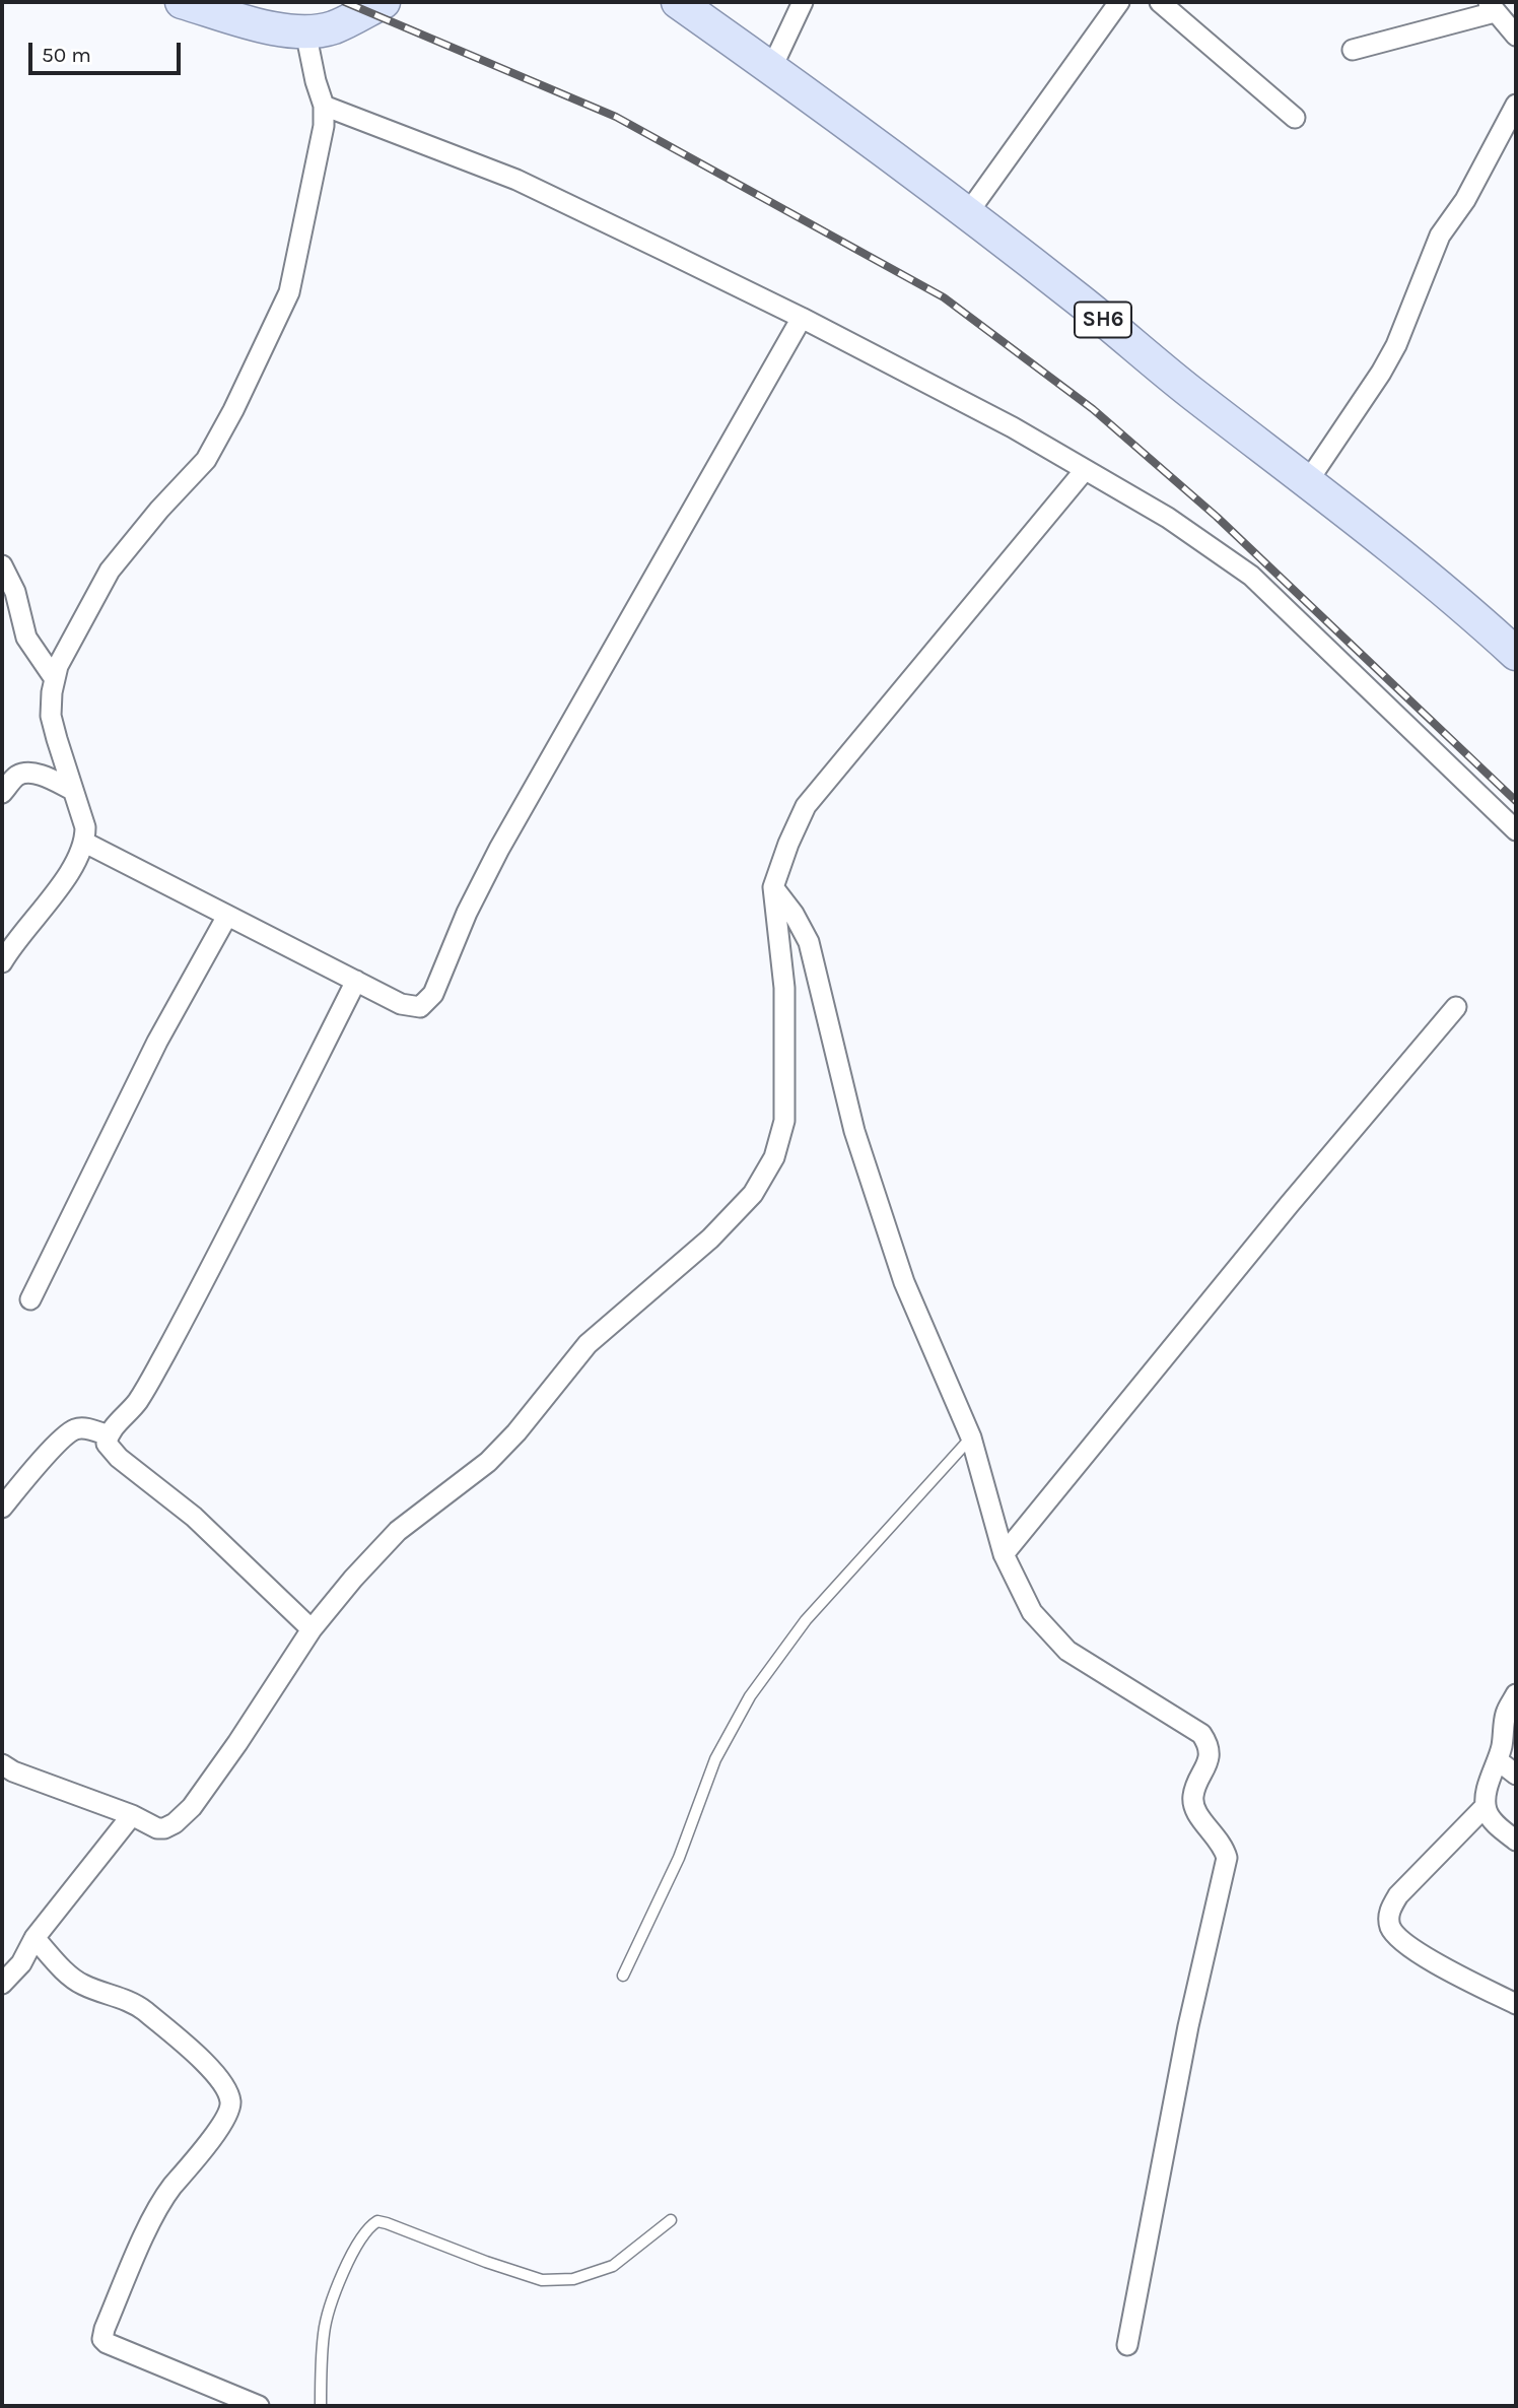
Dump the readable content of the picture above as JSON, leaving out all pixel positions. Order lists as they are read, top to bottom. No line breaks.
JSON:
{"streets":{"main road":["SH6"]},"scale_bar":"50 m"}
